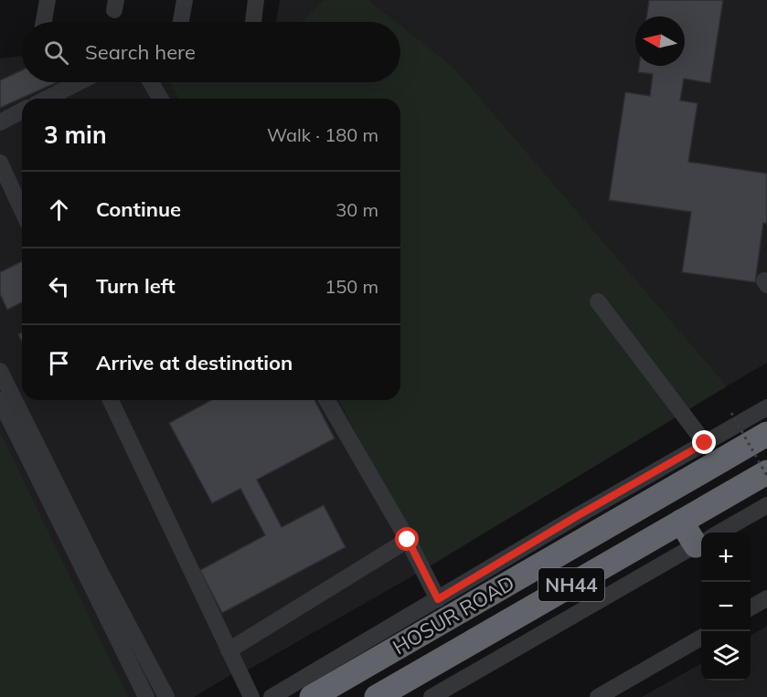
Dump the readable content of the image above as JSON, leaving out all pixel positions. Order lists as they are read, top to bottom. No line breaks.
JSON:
{"streets":{"highway":["NH44","HOSUR ROAD"]},"north":"left","page":{"search":"Search here","heading":["3 min","Walk · 180 m"],"list":[["Continue","30 m"],["Turn left","150 m"],"Arrive at destination"],"map_buttons":["+","−"]}}
